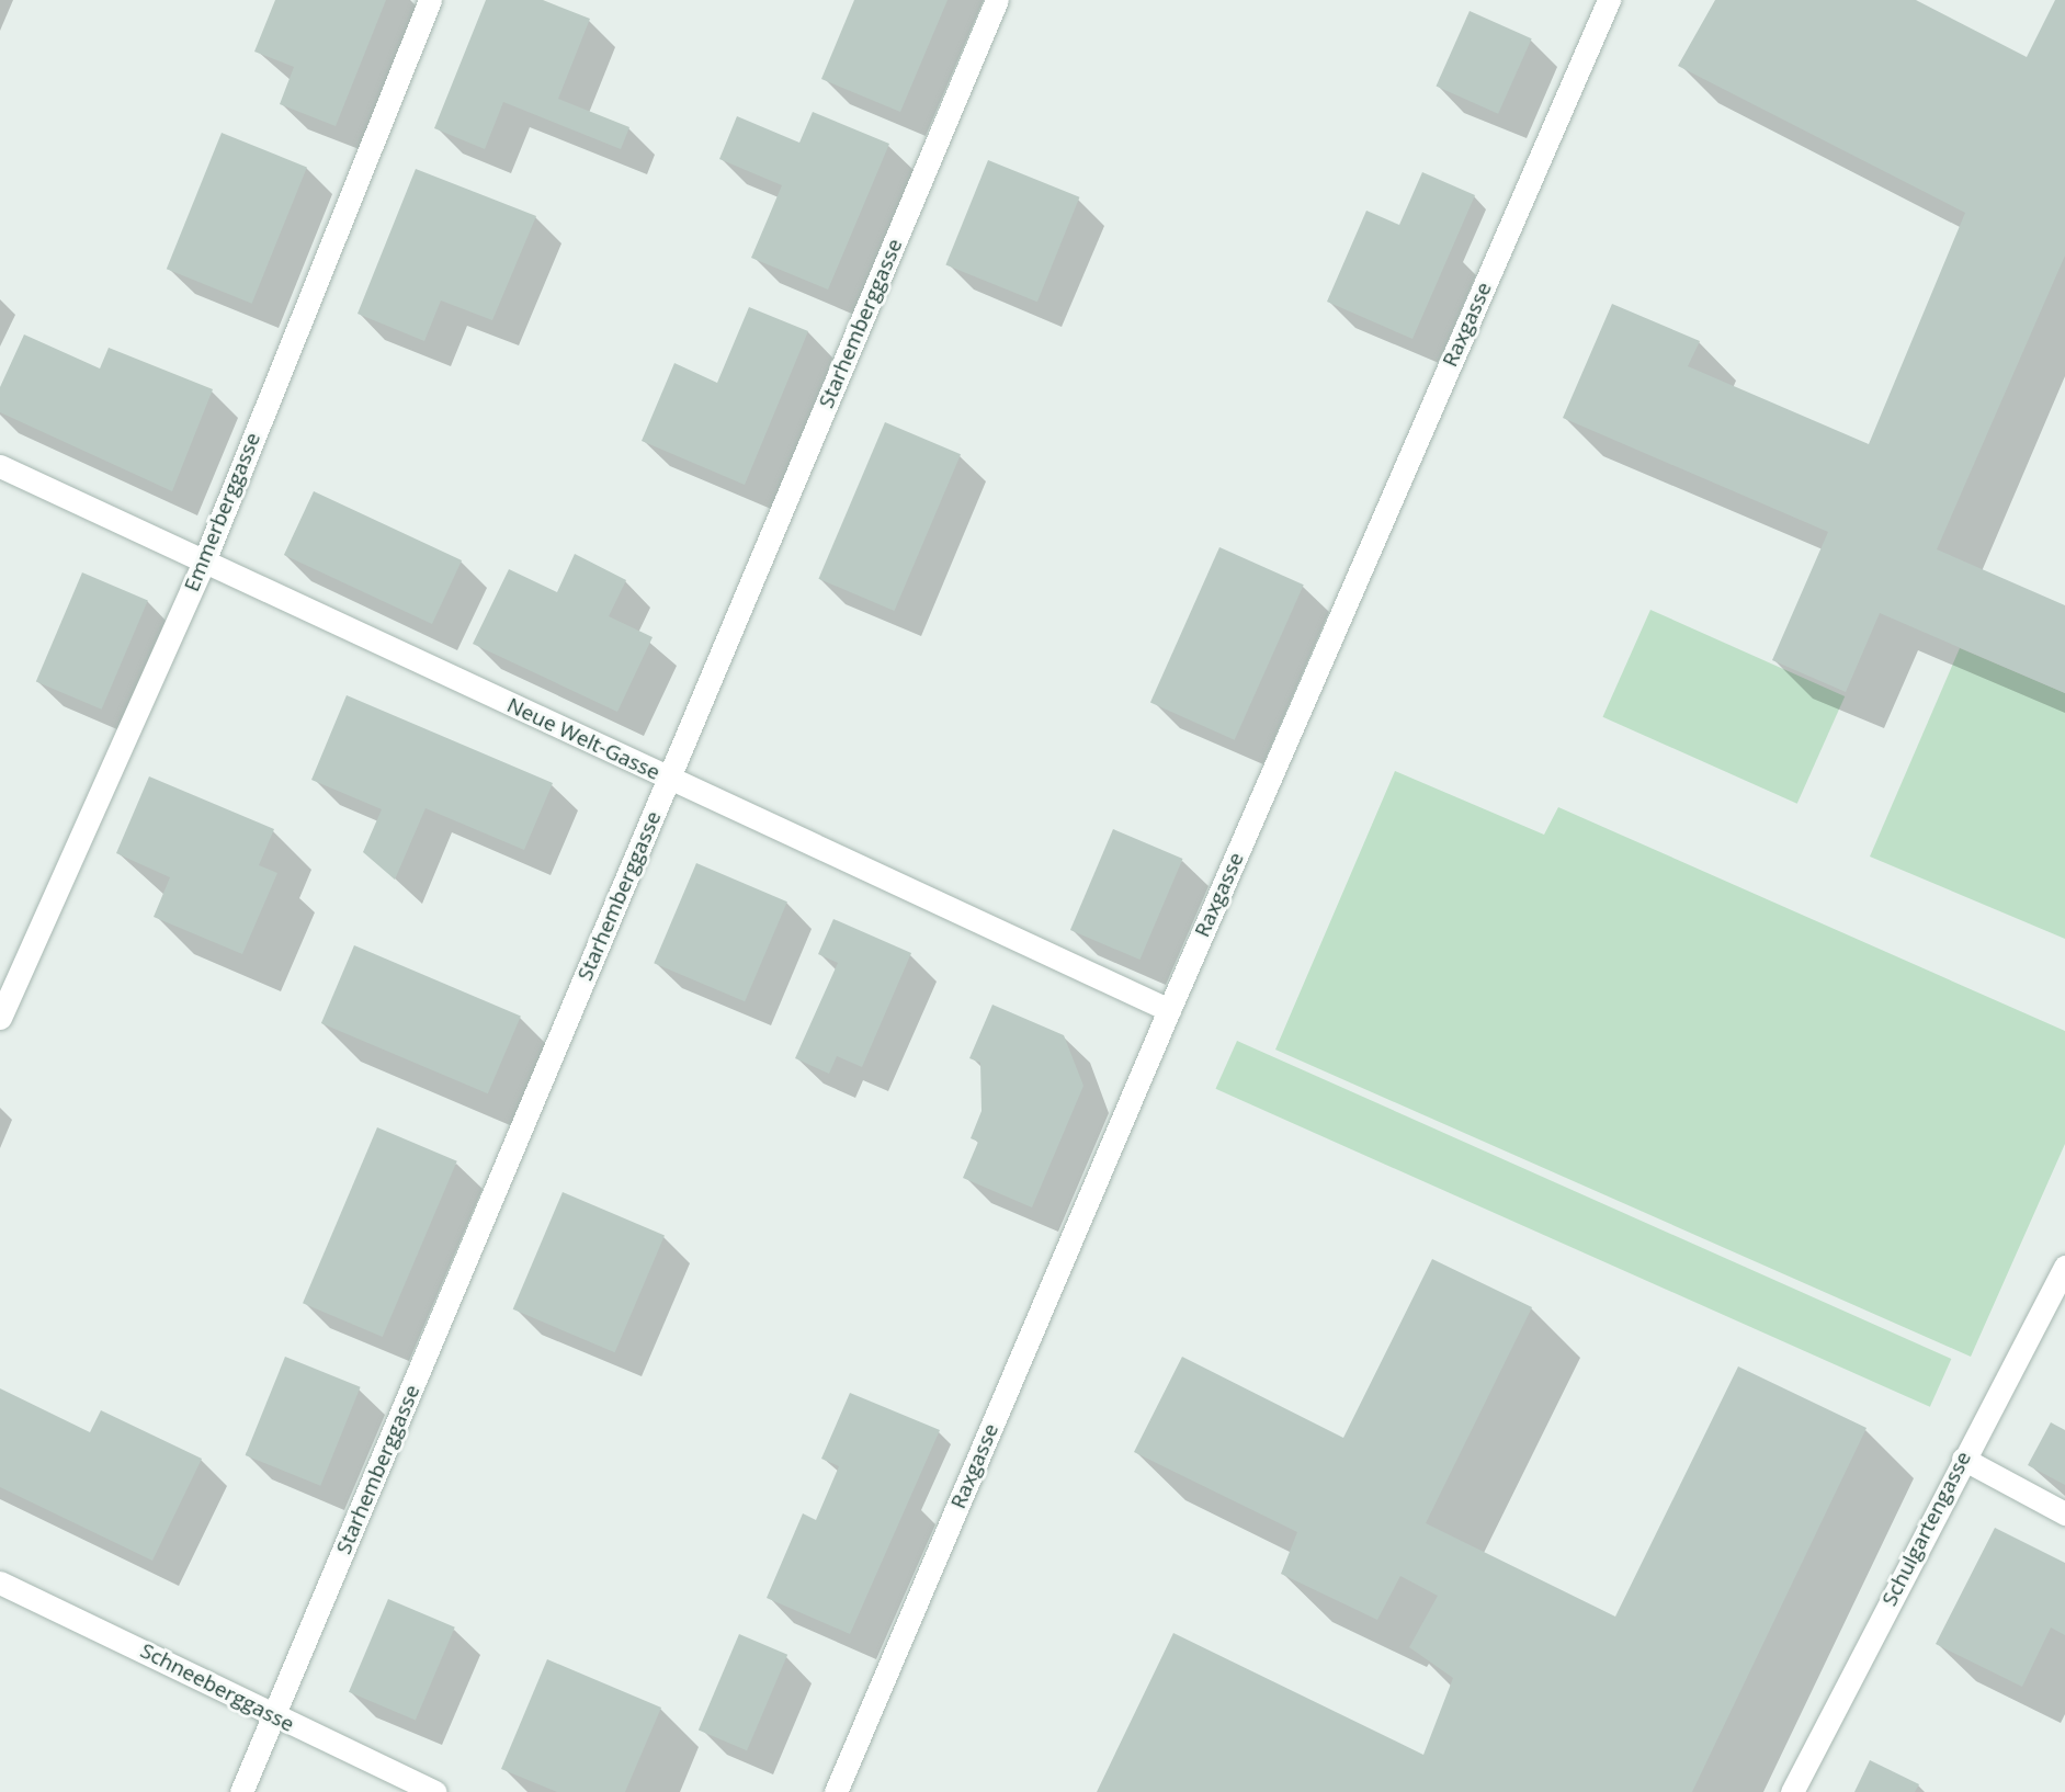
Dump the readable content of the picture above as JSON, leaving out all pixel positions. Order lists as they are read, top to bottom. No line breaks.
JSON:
{"streets":{"street":["Starhemberggasse","Raxgasse","Emmerberggasse","Neue Welt-Gasse","Schulgartengasse","Schneeberggasse"]},"crossings":[["Starhemberggasse","Neue Welt-Gasse"],["Starhemberggasse","Schneeberggasse"],["Raxgasse","Neue Welt-Gasse"],["Emmerberggasse","Neue Welt-Gasse"]]}
